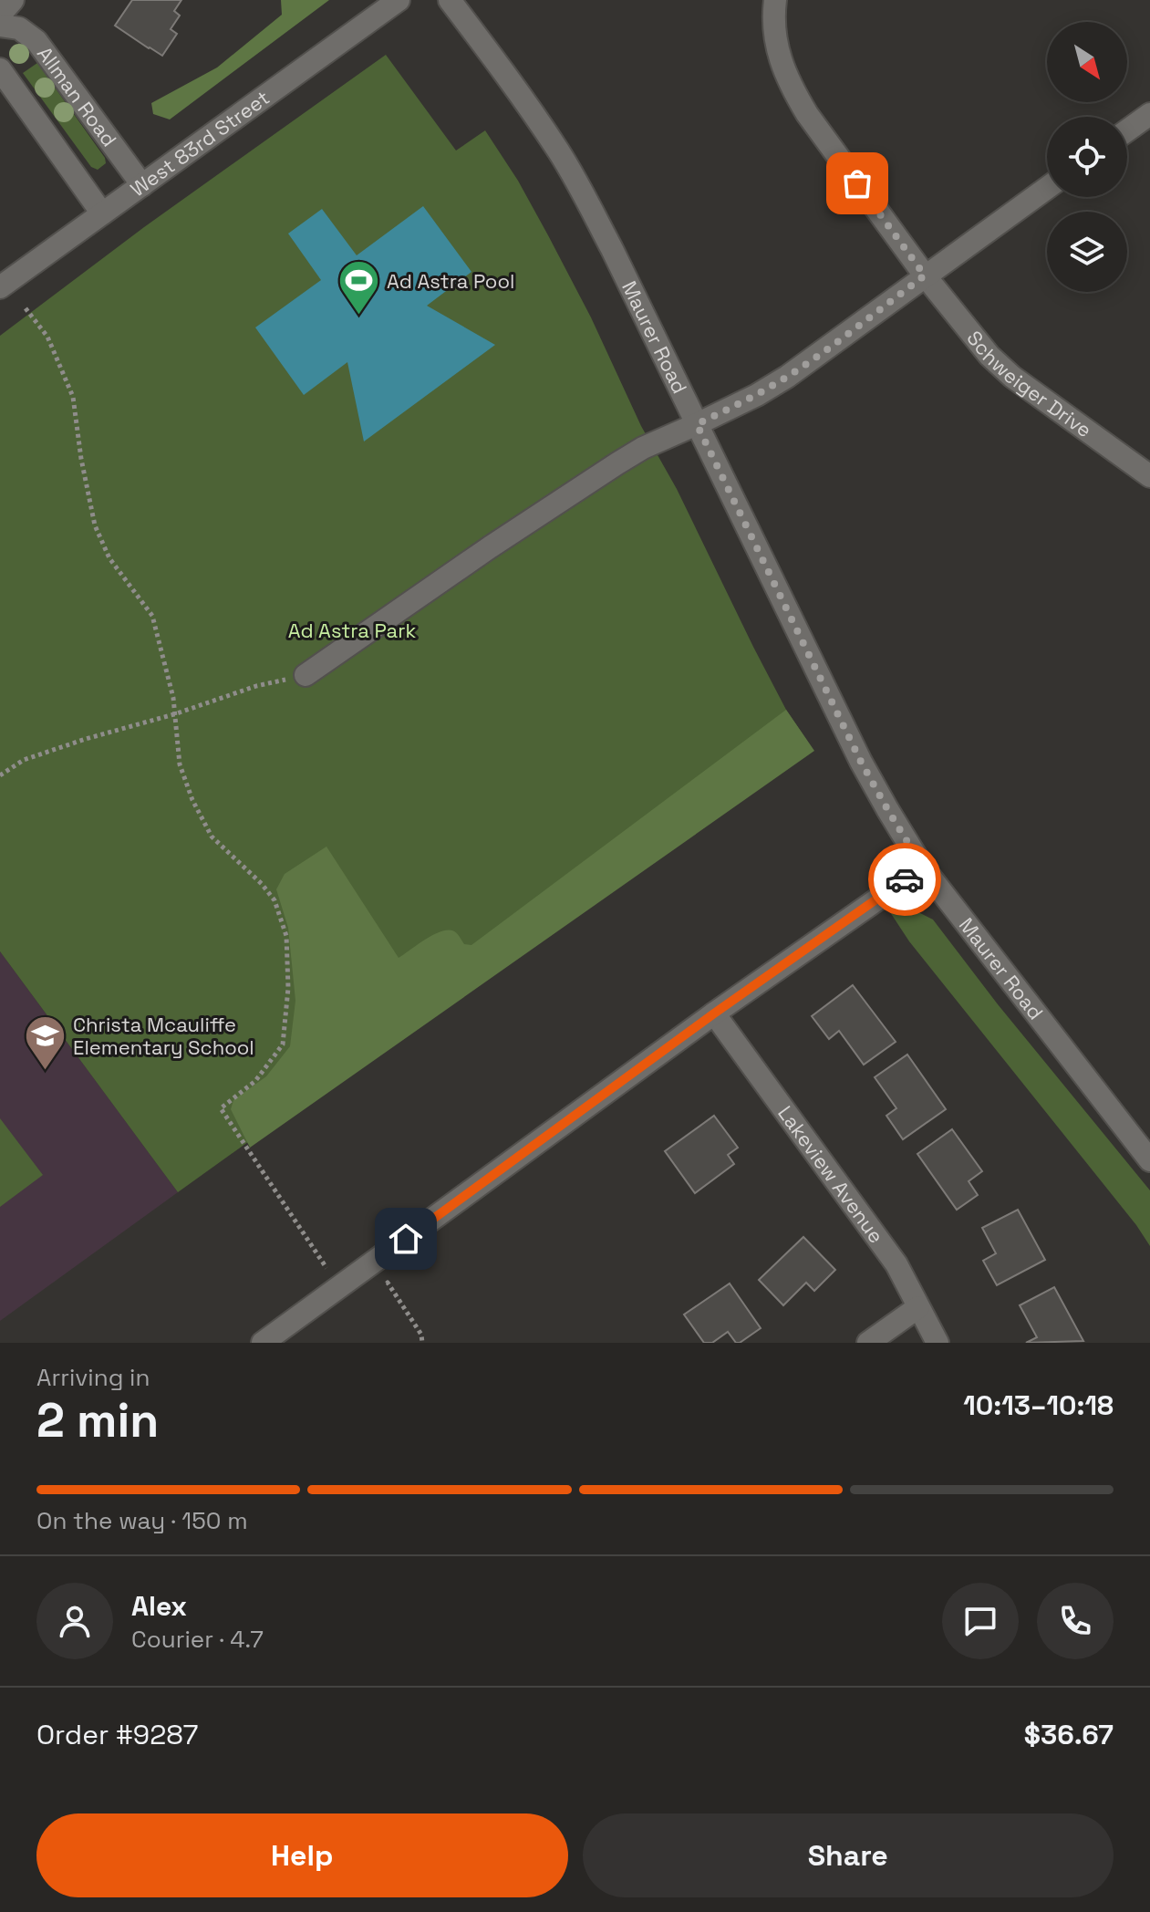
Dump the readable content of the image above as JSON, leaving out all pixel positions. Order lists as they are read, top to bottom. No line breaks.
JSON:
{"streets":{"street":["Allman Road","West 83rd Street","Maurer Road","Schweiger Drive","Lakeview Avenue"]},"crossings":[["Allman Road","West 83rd Street"]],"parks":["Ad Astra Park"],"places":{"sports":["Ad Astra Pool"],"school or university":["Christa Mcauliffe Elementary School"]},"north":"bottom right","page":{"heading":["2 min","Arriving in","10:13–10:18"],"panel":["Alex","Courier · 4.7","Order #9287","$36.67"],"bar":"On the way · 150 m","buttons":["Help","Share"]}}
